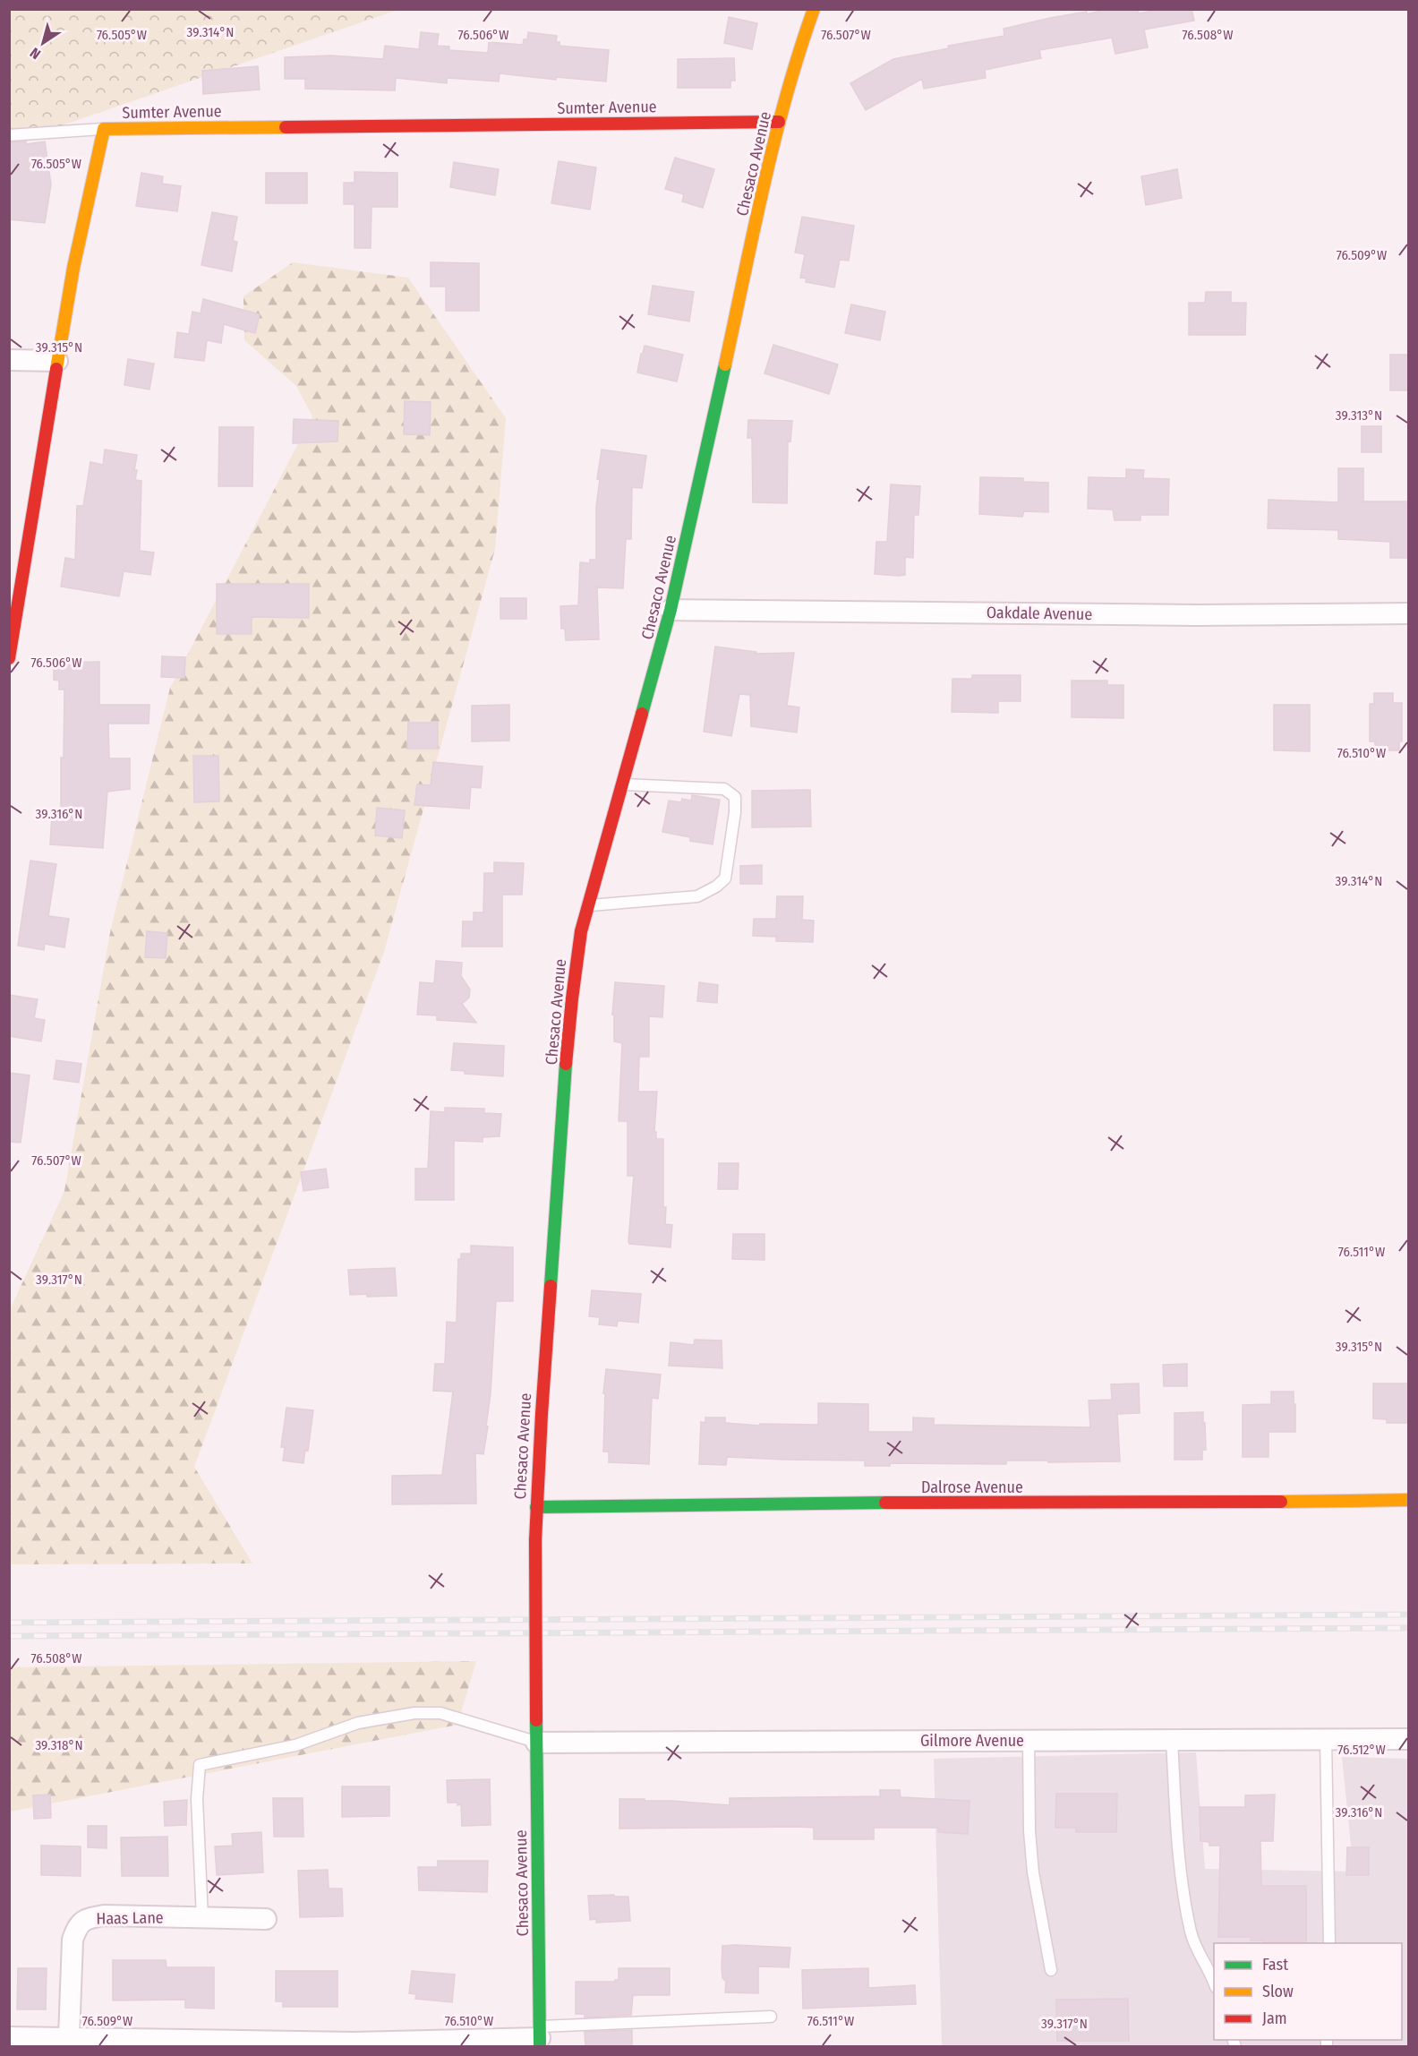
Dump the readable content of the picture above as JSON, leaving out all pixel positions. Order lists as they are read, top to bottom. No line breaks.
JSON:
{"streets":{"street":["Sumter Avenue","Chesaco Avenue","Oakdale Avenue","Dalrose Avenue","Gilmore Avenue","Haas Lane"]},"crossings":[["Sumter Avenue","Chesaco Avenue"],["Chesaco Avenue","Oakdale Avenue"],["Chesaco Avenue","Dalrose Avenue"],["Chesaco Avenue","Gilmore Avenue"]],"legend":["Fast","Slow","Jam"],"north":"bottom left","coordinates":["39.314°N","76.506°W","76.508°W","76.505°W","76.507°W","76.509°W","39.315°N","39.313°N","76.510°W","39.316°N","76.511°W","39.317°N","39.318°N","76.512°W"]}
